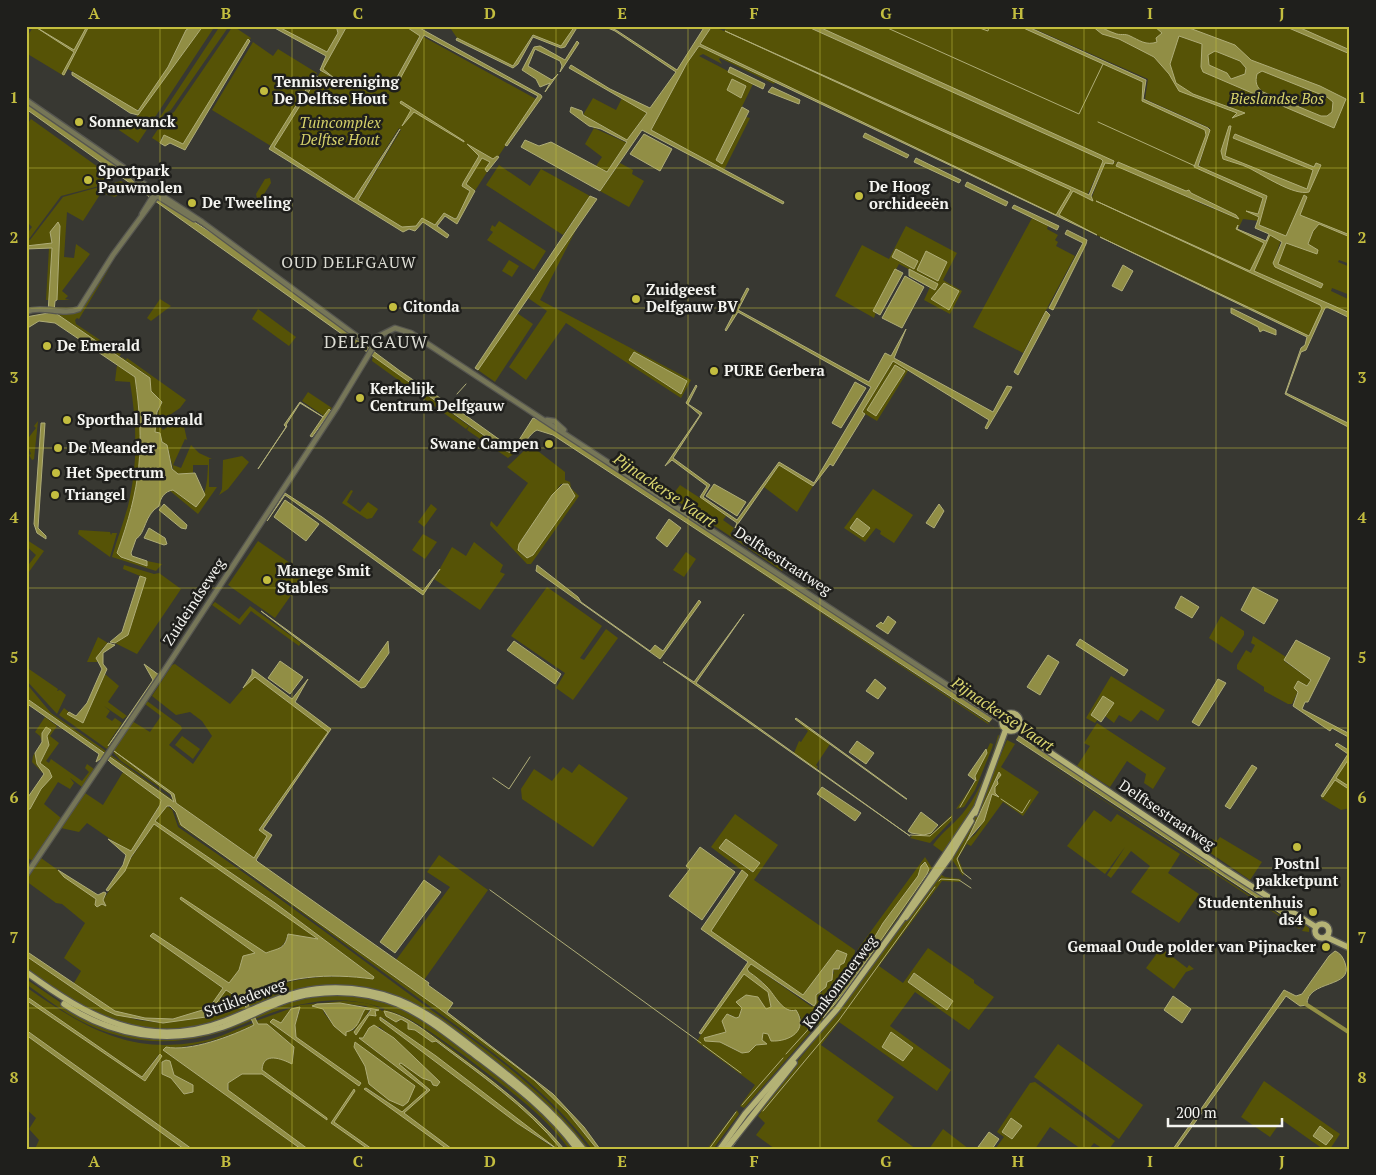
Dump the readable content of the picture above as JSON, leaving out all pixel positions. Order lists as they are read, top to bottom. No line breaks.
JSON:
{"streets":{"main road":["Delftsestraatweg","Komkommerweg","Strikledeweg"],"street":["Zuideindseweg"]},"crossings":[["Delftsestraatweg","Zuideindseweg"],["Delftsestraatweg","Komkommerweg"]],"districts":["OUD DELFGAUW","DELFGAUW"],"water":["Pijnackerse Vaart"],"parks":["Bieslandse Bos","Tuincomplex Delftse Hout"],"places":["Tennisvereniging De Delftse Hout","Sonnevanck","Sportpark Pauwmolen","De Hoog orchideeën","De Tweeling","Zuidgeest Delfgauw BV","Citonda","De Emerald","PURE Gerbera","Kerkelijk Centrum Delfgauw","Sporthal Emerald","Swane Campen","De Meander","Het Spectrum","Triangel","Manege Smit Stables","Postnl pakketpunt","Studentenhuis ds4","Gemaal Oude polder van Pijnacker"],"scale_bar":"200 m","grid":{"columns":["A","B","C","D","E","F","G","H","I","J"],"rows":["1","2","3","4","5","6","7","8"]}}
